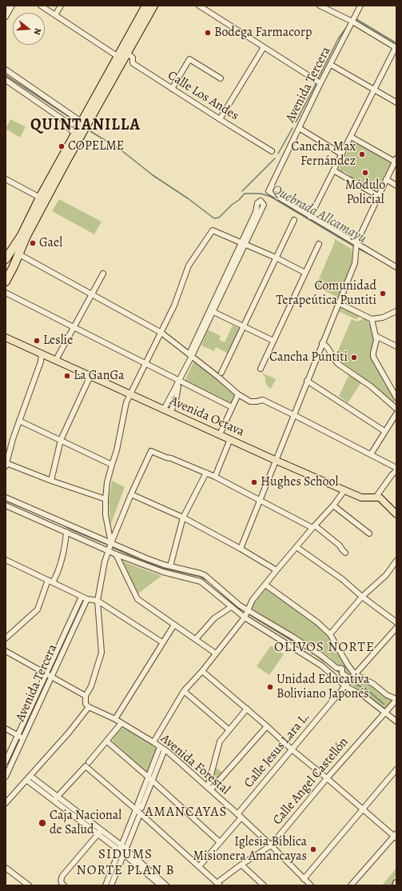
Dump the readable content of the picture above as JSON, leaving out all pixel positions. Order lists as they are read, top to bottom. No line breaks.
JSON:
{"streets":{"main road":["Avenida Octava"],"street":["Avenida Tercera","Calle Los Andes","Calle Jesus Lara L.","Avenida Forestal","Calle Angel Castellón"]},"crossings":[["Calle Jesus Lara L.","Avenida Forestal"],["Avenida Forestal","Calle Angel Castellón"]],"districts":["QUINTANILLA","OLIVOS NORTE","AMANCAYAS","SIDUMS NORTE PLAN B"],"water":["Quebrada Allcamayu"],"places":["Bodega Farmacorp","COPELME","Cancha Max Fernández","Módulo Policial","Gael","Comunidad Terapeútica Puntiti","Leslie","Cancha Puntiti","La GanGa","Hughes School","Unidad Educativa Boliviano Japonés","Caja Nacional de Salud","Iglesia Bíblica Misionera Amancayas"],"north":"right"}
